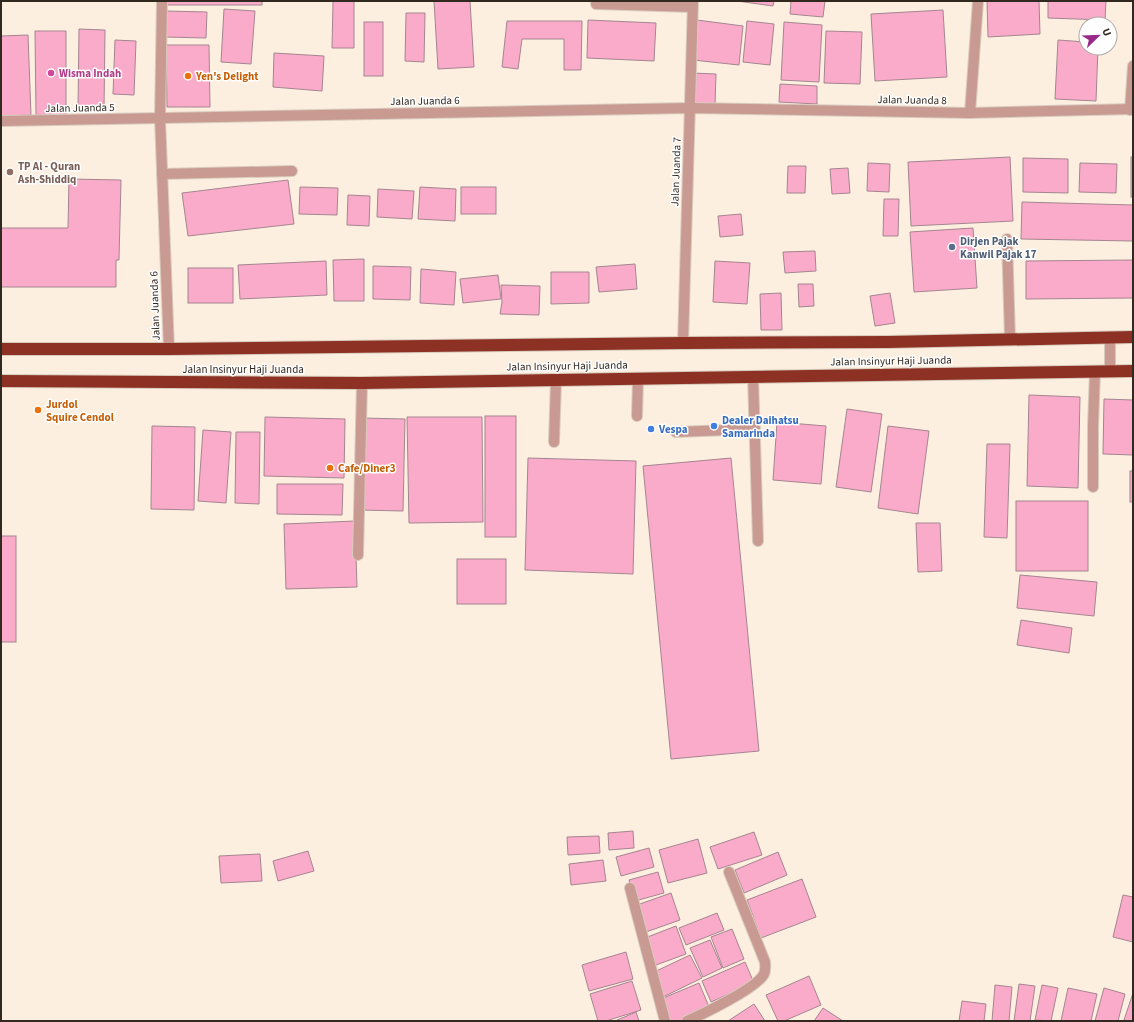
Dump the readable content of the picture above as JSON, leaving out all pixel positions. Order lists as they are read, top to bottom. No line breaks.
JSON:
{"streets":{"highway":["Jalan Insinyur Haji Juanda"],"street":["Jalan Juanda 8","Jalan Juanda 6","Jalan Juanda 5","Jalan Juanda 7"]},"crossings":[["Jalan Juanda 8","Jalan Juanda 6"],["Jalan Juanda 8","Jalan Juanda 7"],["Jalan Juanda 6","Jalan Juanda 5"],["Jalan Juanda 6","Jalan Juanda 7"],["Jalan Juanda 6","Jalan Insinyur Haji Juanda"],["Jalan Juanda 7","Jalan Insinyur Haji Juanda"]],"places":["Wisma Indah","Yen's Delight","TP Al - Quran Ash-Shiddiq","Dirjen Pajak Kanwil Pajak 17","Jurdol Squire Cendol","Dealer Daihatsu Samarinda","Vespa","Cafe/Diner3"],"north":"top right"}
